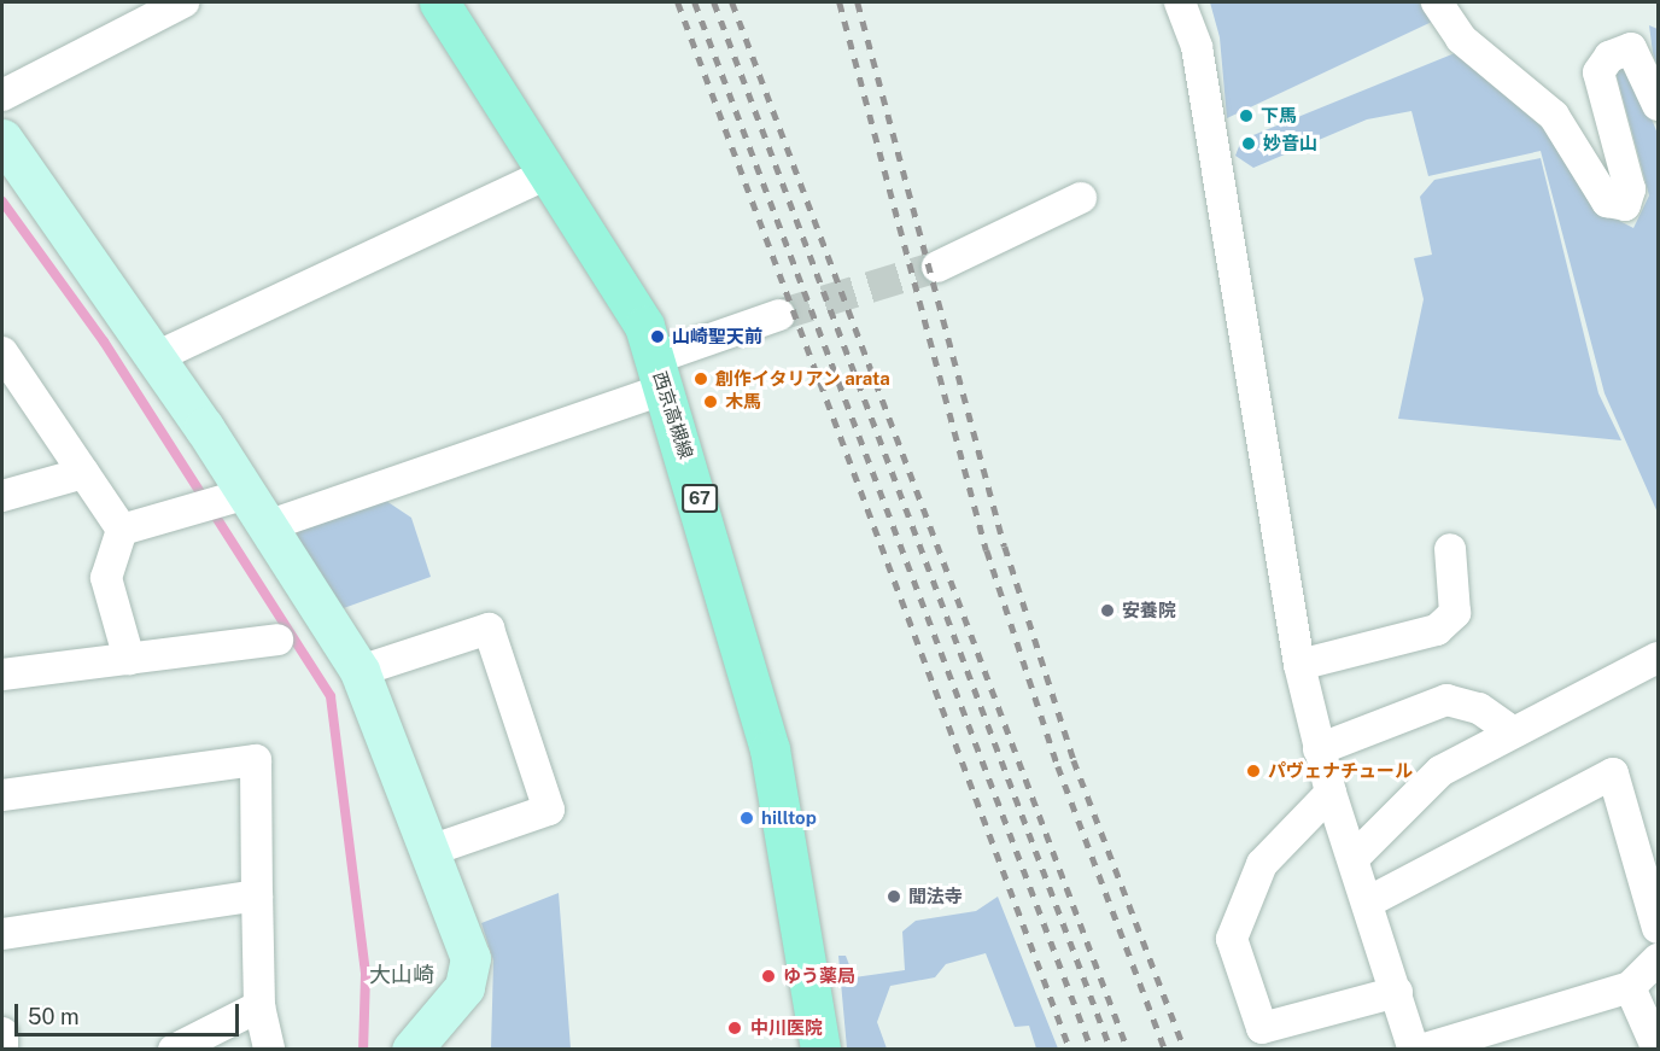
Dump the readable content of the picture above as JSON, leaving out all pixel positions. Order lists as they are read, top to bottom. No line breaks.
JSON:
{"streets":{"main road":["西京高槻線","67"]},"districts":["大山崎"],"places":["下馬","妙音山","山崎聖天前","創作イタリアン arata","木馬","安養院","パヴェナチュール","hilltop","聞法寺","ゆう薬局","中川医院"],"scale_bar":"50 m"}
